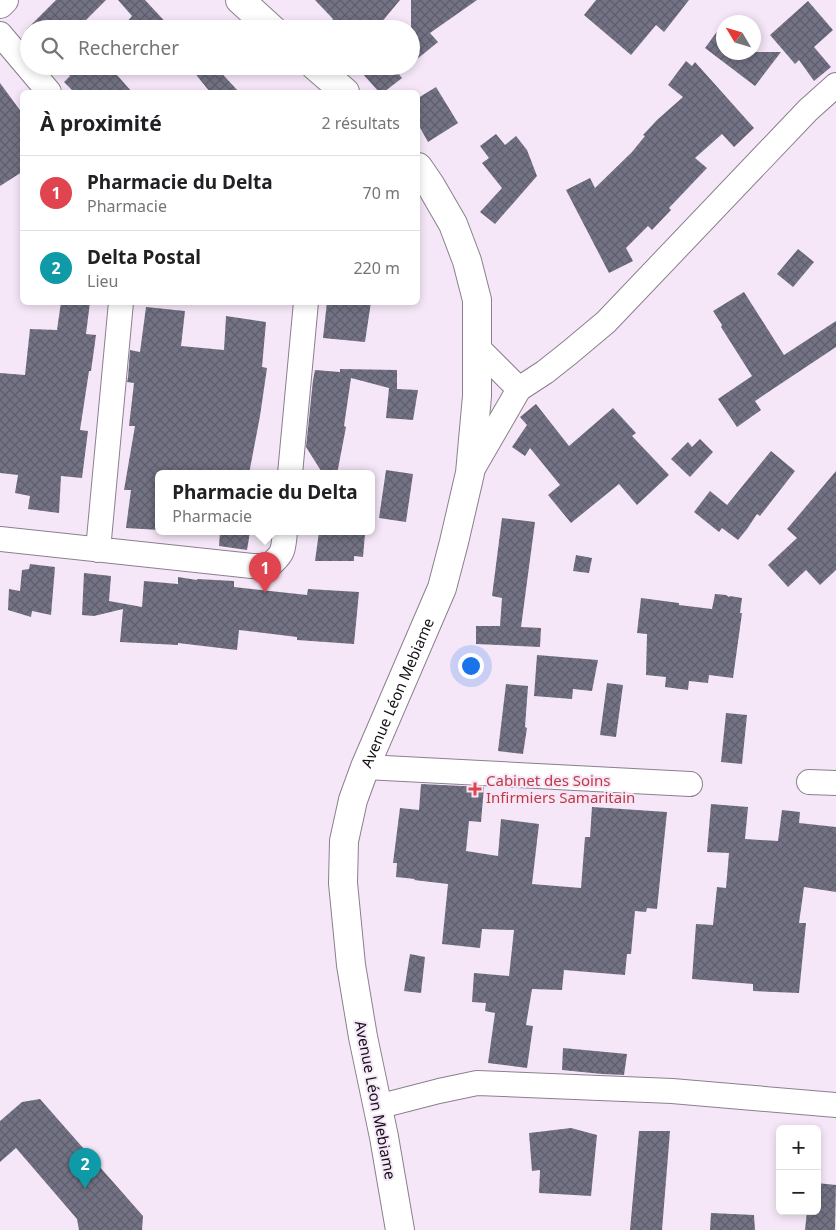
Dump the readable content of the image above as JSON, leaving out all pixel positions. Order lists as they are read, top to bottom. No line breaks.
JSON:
{"streets":{"street":["Avenue Léon Mebiame"]},"places":{"health":["Cabinet des Soins Infirmiers Samaritain"]},"north":"top left","page":{"search":"Rechercher","heading":["À proximité","2 résultats"],"list":[{"mark":"1","name":"Pharmacie du Delta","note":"Pharmacie","value":"70 m"},{"mark":"2","name":"Delta Postal","note":"Lieu","value":"220 m"}],"popup":["Pharmacie du Delta","Pharmacie"],"pins":["1","2"],"map_buttons":["+","−"]}}
